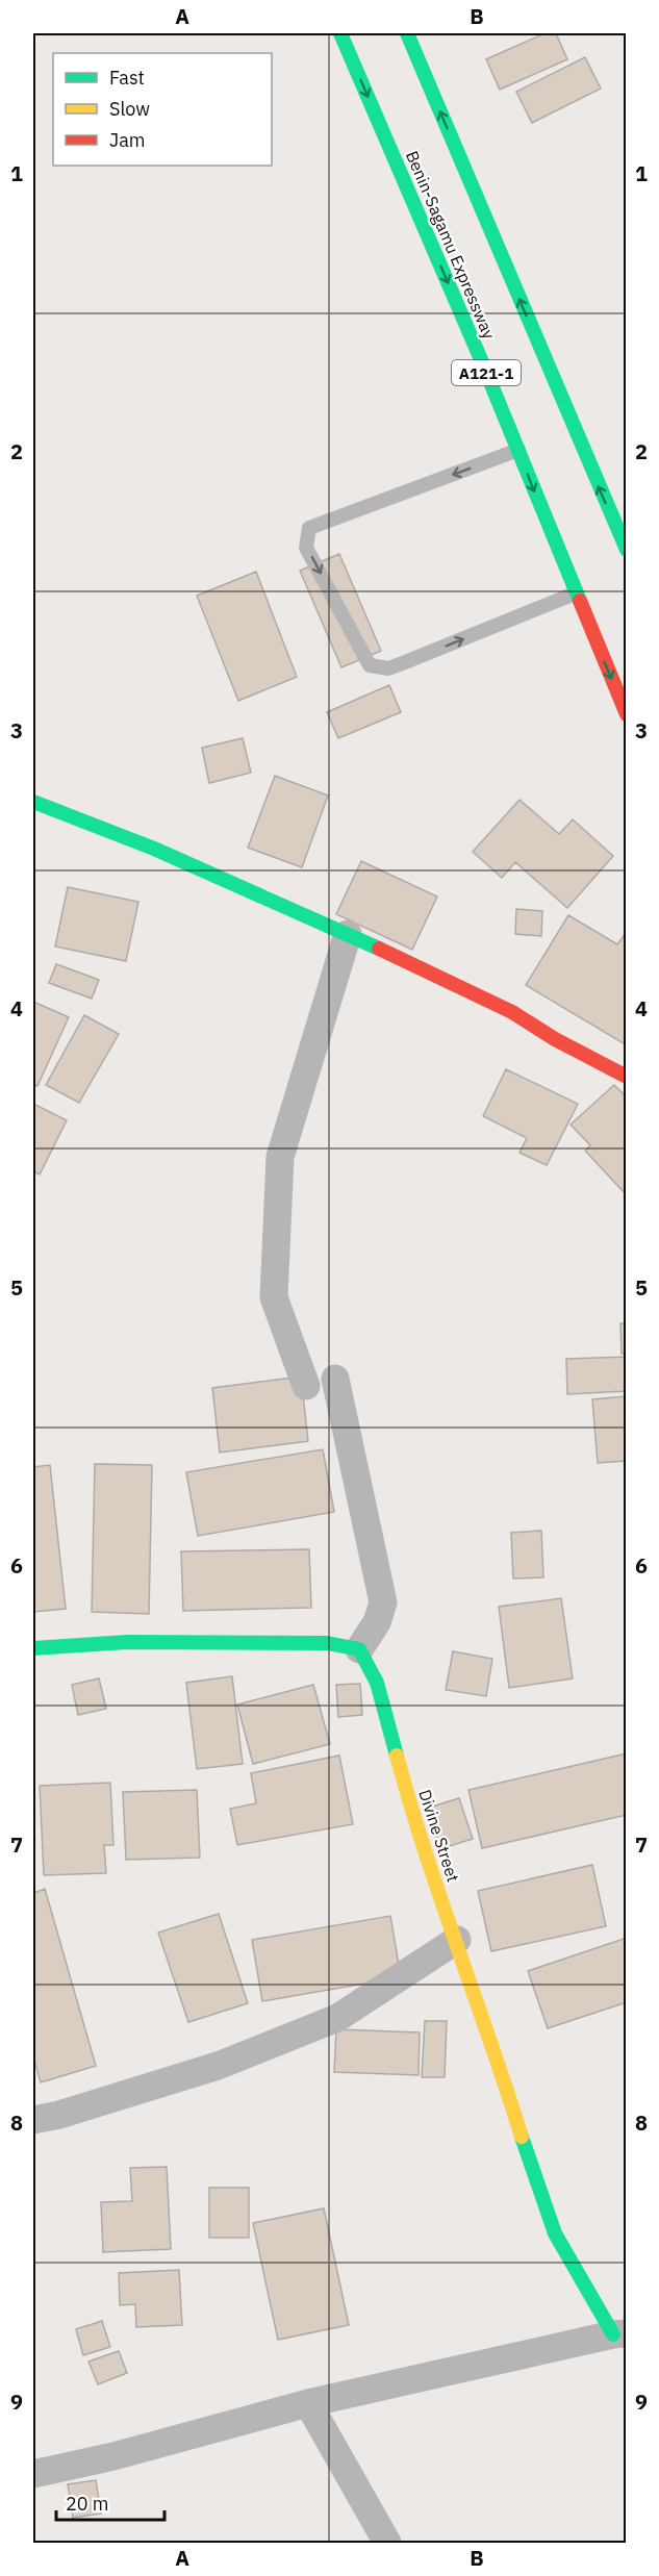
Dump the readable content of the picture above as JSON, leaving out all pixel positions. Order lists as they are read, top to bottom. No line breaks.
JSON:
{"streets":{"main road":["Benin-Sagamu Expressway","A121-1","Divine Street"]},"legend":["Fast","Slow","Jam"],"scale_bar":"20 m","grid":{"columns":["A","B"],"rows":["1","2","3","4","5","6","7","8","9"]}}
